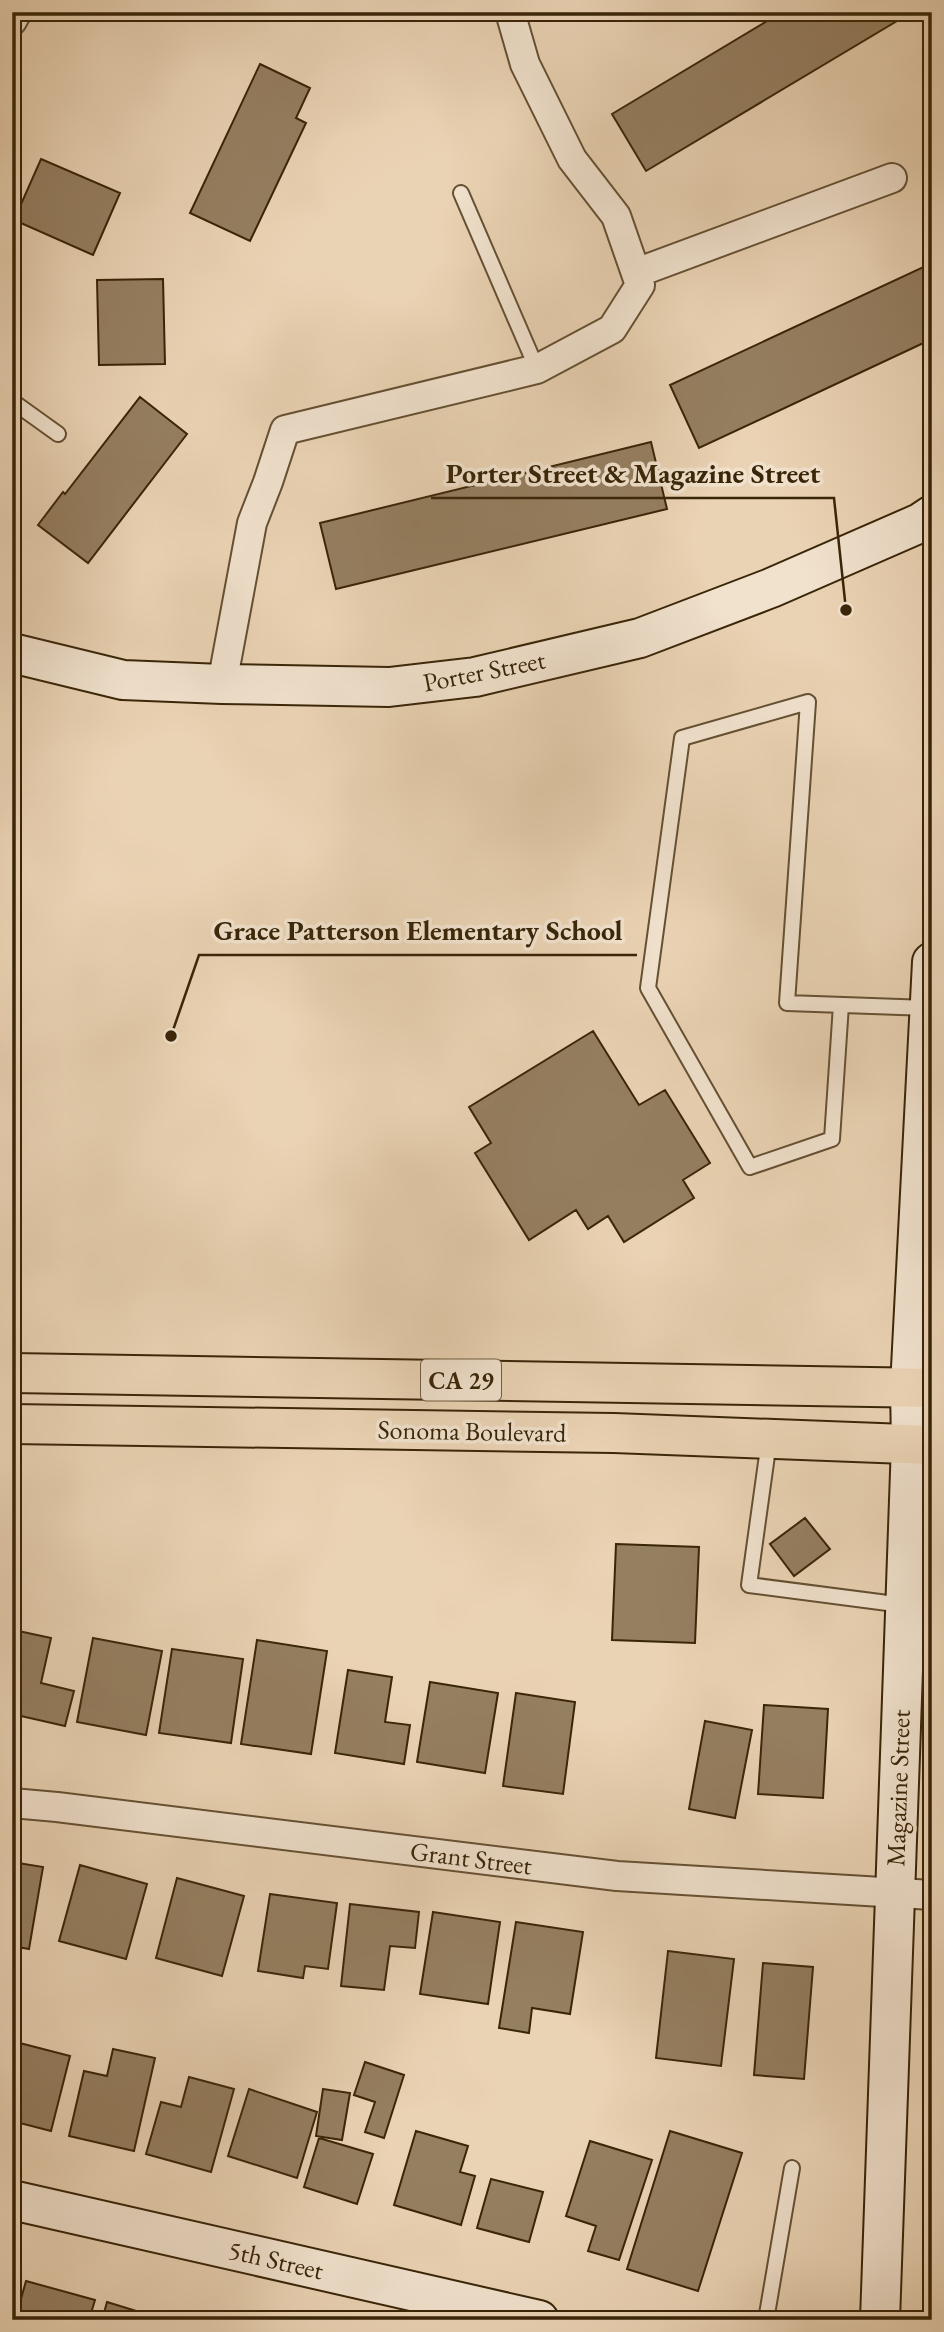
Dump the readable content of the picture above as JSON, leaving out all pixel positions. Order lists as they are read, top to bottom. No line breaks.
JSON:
{"streets":{"main road":["CA 29","Sonoma Boulevard"],"street":["Porter Street","Magazine Street","Grant Street","5th Street"]},"crossings":[["Sonoma Boulevard","Magazine Street"],["Magazine Street","Grant Street"]],"places":["Porter Street & Magazine Street","Grace Patterson Elementary School"]}
